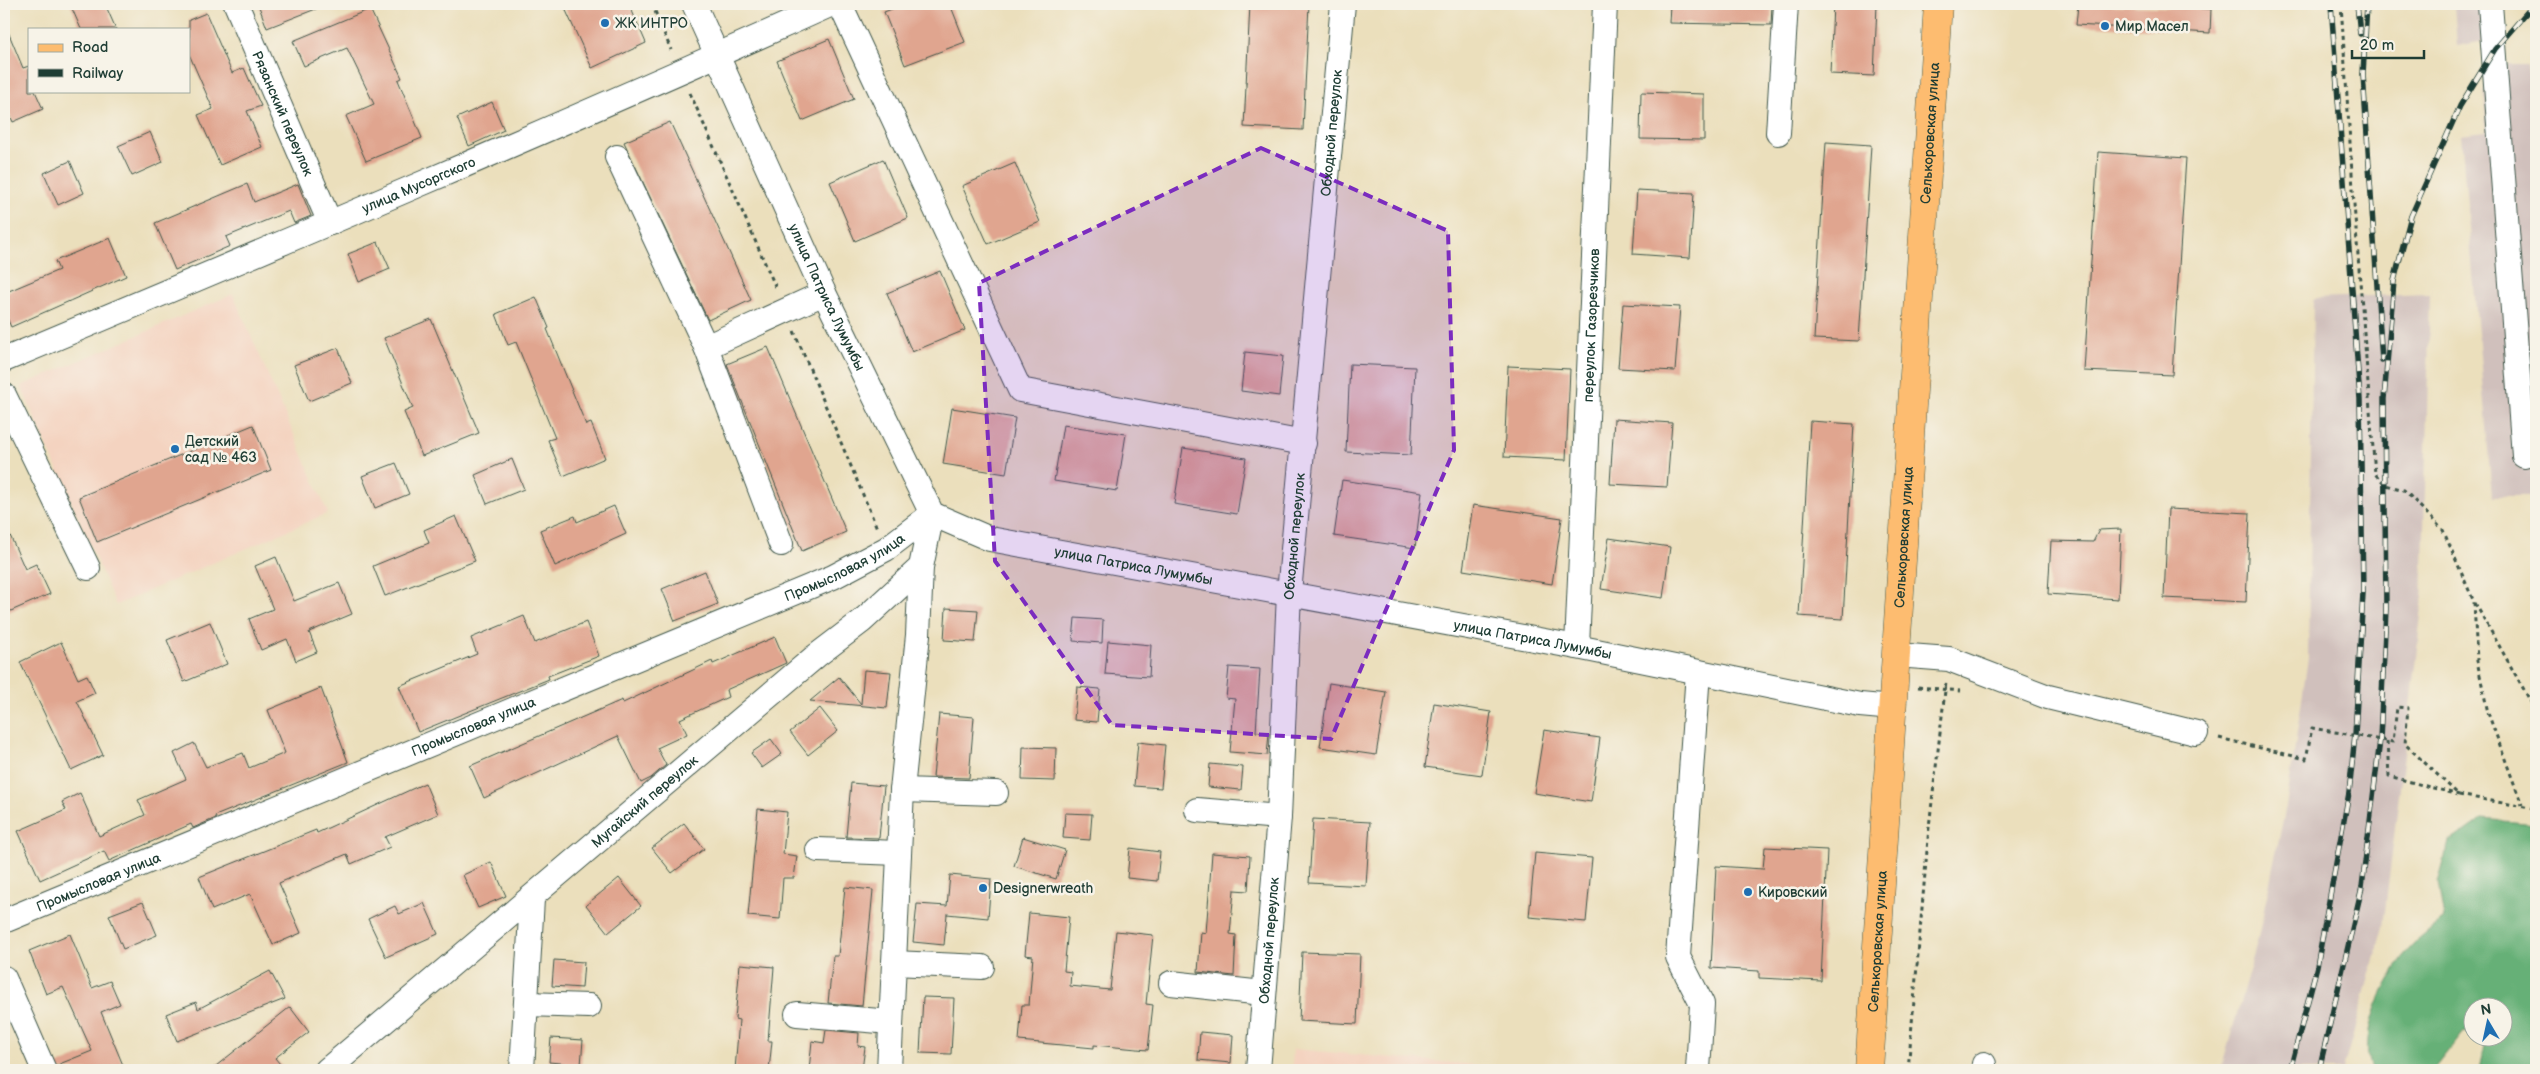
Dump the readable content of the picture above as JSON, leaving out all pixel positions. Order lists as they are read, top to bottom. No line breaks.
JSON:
{"streets":{"main road":["Селькоровская улица"],"street":["Рязанский переулок","Обходной переулок","улица Мусоргского","улица Патриса Лумумбы","переулок Газорезчиков","Промысловая улица","Мугайский переулок"]},"crossings":[["Рязанский переулок","улица Мусоргского"],["Обходной переулок","улица Патриса Лумумбы"],["Селькоровская улица","улица Патриса Лумумбы"],["улица Мусоргского","улица Патриса Лумумбы"],["улица Патриса Лумумбы","переулок Газорезчиков"],["улица Патриса Лумумбы","Промысловая улица"]],"places":["ЖК ИНТРО","Мир Масел","Детский сад № 463","Designerwreath","Кировский"],"legend":["Road","Railway"],"scale_bar":"20 m","north":"top"}
